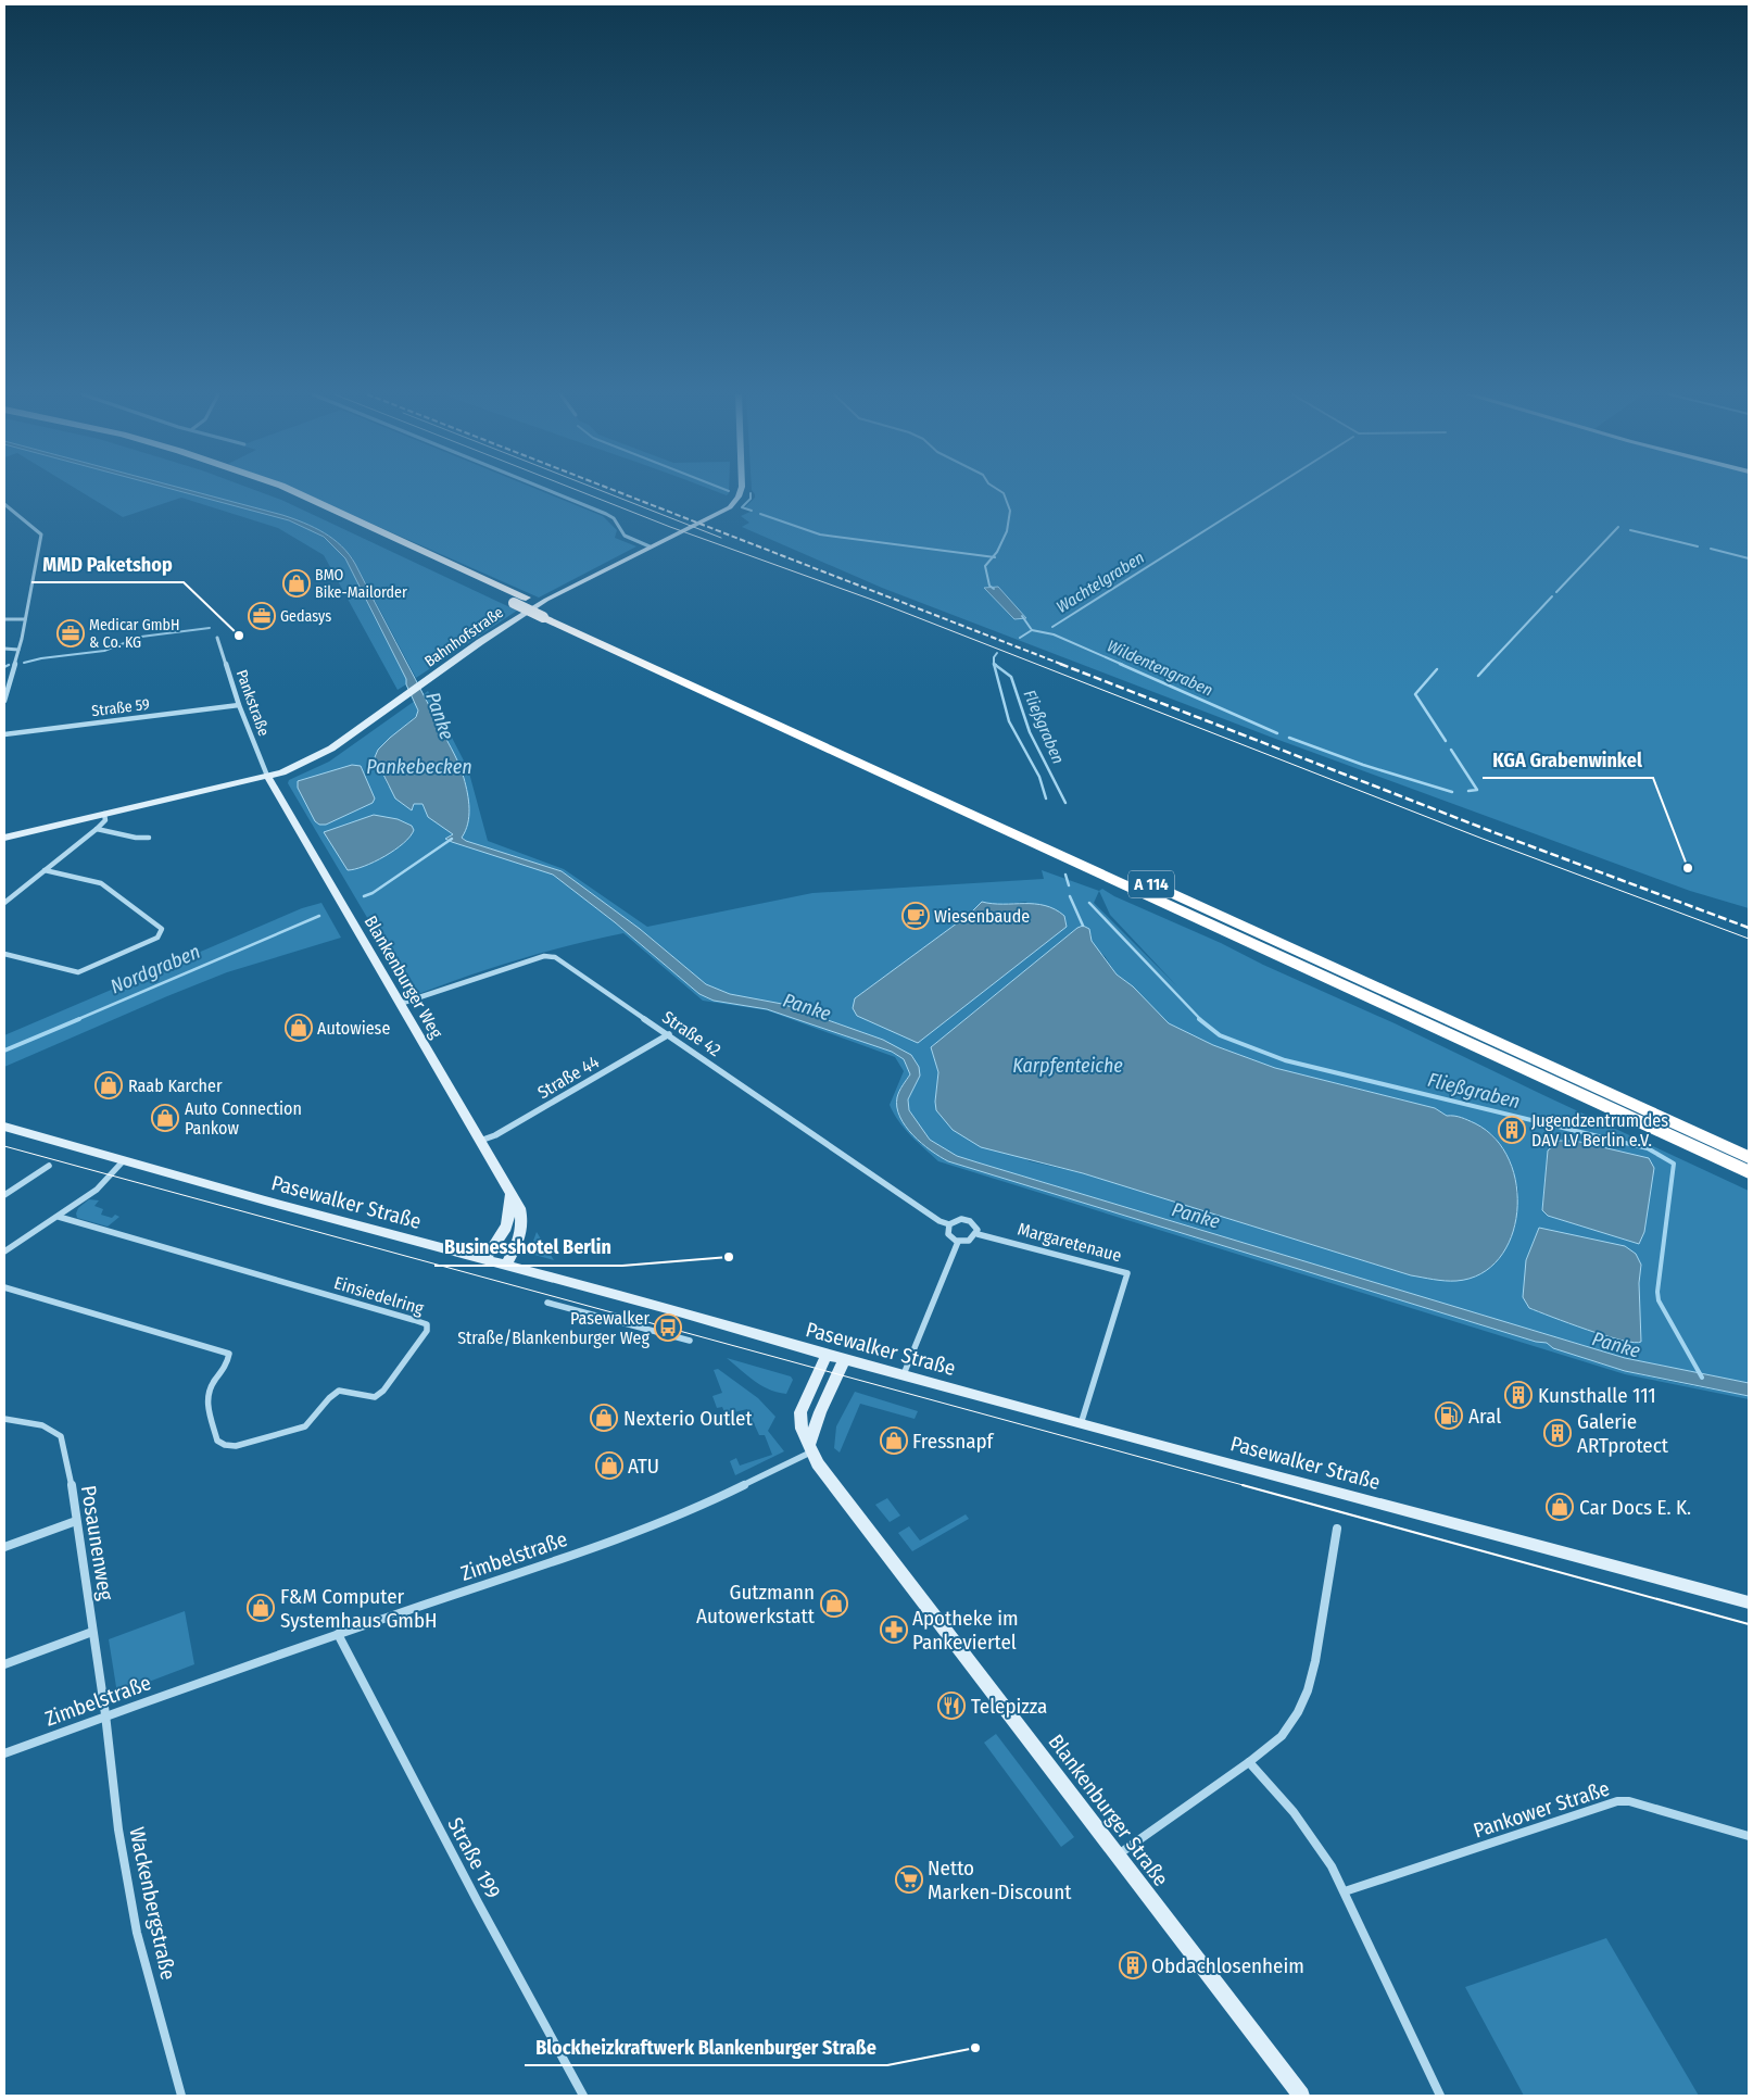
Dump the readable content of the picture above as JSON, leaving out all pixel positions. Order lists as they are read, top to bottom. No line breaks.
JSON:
{"streets":{"highway":["A 114"],"main road":["Bahnhofstraße","Blankenburger Weg","Pasewalker Straße","Blankenburger Straße"],"street":["Pankstraße","Straße 59","Straße 42","Straße 44","Margaretenaue","Einsiedelring","Posaunenweg","Zimbelstraße","Pankower Straße","Straße 199","Wackenbergstraße"]},"crossings":[["Bahnhofstraße","Pankstraße"],["Bahnhofstraße","Blankenburger Weg"],["Pankstraße","Straße 59"],["Pankstraße","Blankenburger Weg"],["Blankenburger Weg","Straße 42"],["Blankenburger Weg","Straße 44"],["Blankenburger Weg","Pasewalker Straße"],["Straße 42","Straße 44"],["Straße 42","Margaretenaue"],["Pasewalker Straße","Margaretenaue"],["Pasewalker Straße","Blankenburger Straße"],["Posaunenweg","Zimbelstraße"],["Posaunenweg","Wackenbergstraße"],["Zimbelstraße","Blankenburger Straße"],["Zimbelstraße","Straße 199"],["Zimbelstraße","Wackenbergstraße"]],"water":["Wachtelgraben","Wildentengraben","Panke","Fließgraben","Pankebecken","Nordgraben","Karpfenteiche"],"places":{"shop":["BMO Bike-Mailorder","Autowiese","Raab Karcher","Auto Connection Pankow","Nexterio Outlet","Fressnapf","ATU","Car Docs E. K.","Gutzmann Autowerkstatt","F&M Computer Systemhaus GmbH"],"office":["Gedasys","Medicar GmbH & Co. KG"],"other":["MMD Paketshop","KGA Grabenwinkel","Businesshotel Berlin","Blockheizkraftwerk Blankenburger Straße"],"cafe":["Wiesenbaude"],"building":["Jugendzentrum des DAV LV Berlin e.V.","Kunsthalle 111","Galerie ARTprotect","Obdachlosenheim"],"bus stop":["Pasewalker Straße/Blankenburger Weg"],"fuel station":["Aral"],"pharmacy":["Apotheke im Pankeviertel"],"restaurant":["Telepizza"],"supermarket":["Netto Marken-Discount"]}}
